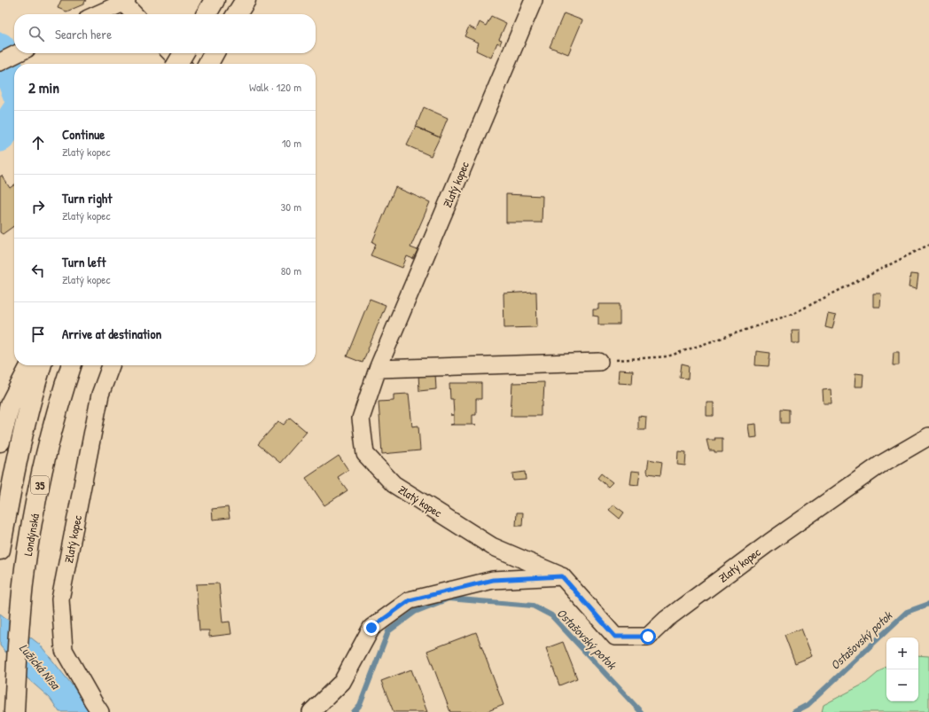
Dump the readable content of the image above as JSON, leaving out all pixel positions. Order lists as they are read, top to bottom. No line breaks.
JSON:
{"streets":{"highway":["35","Londýnská"],"street":["Zlatý kopec"]},"water":["Ostašovský potok","Lužická Nisa"],"page":{"search":"Search here","heading":["2 min","Walk · 120 m"],"list":[["Continue","Zlatý kopec","10 m"],["Turn right","Zlatý kopec","30 m"],["Turn left","Zlatý kopec","80 m"],"Arrive at destination"],"map_buttons":["+","−"]}}
